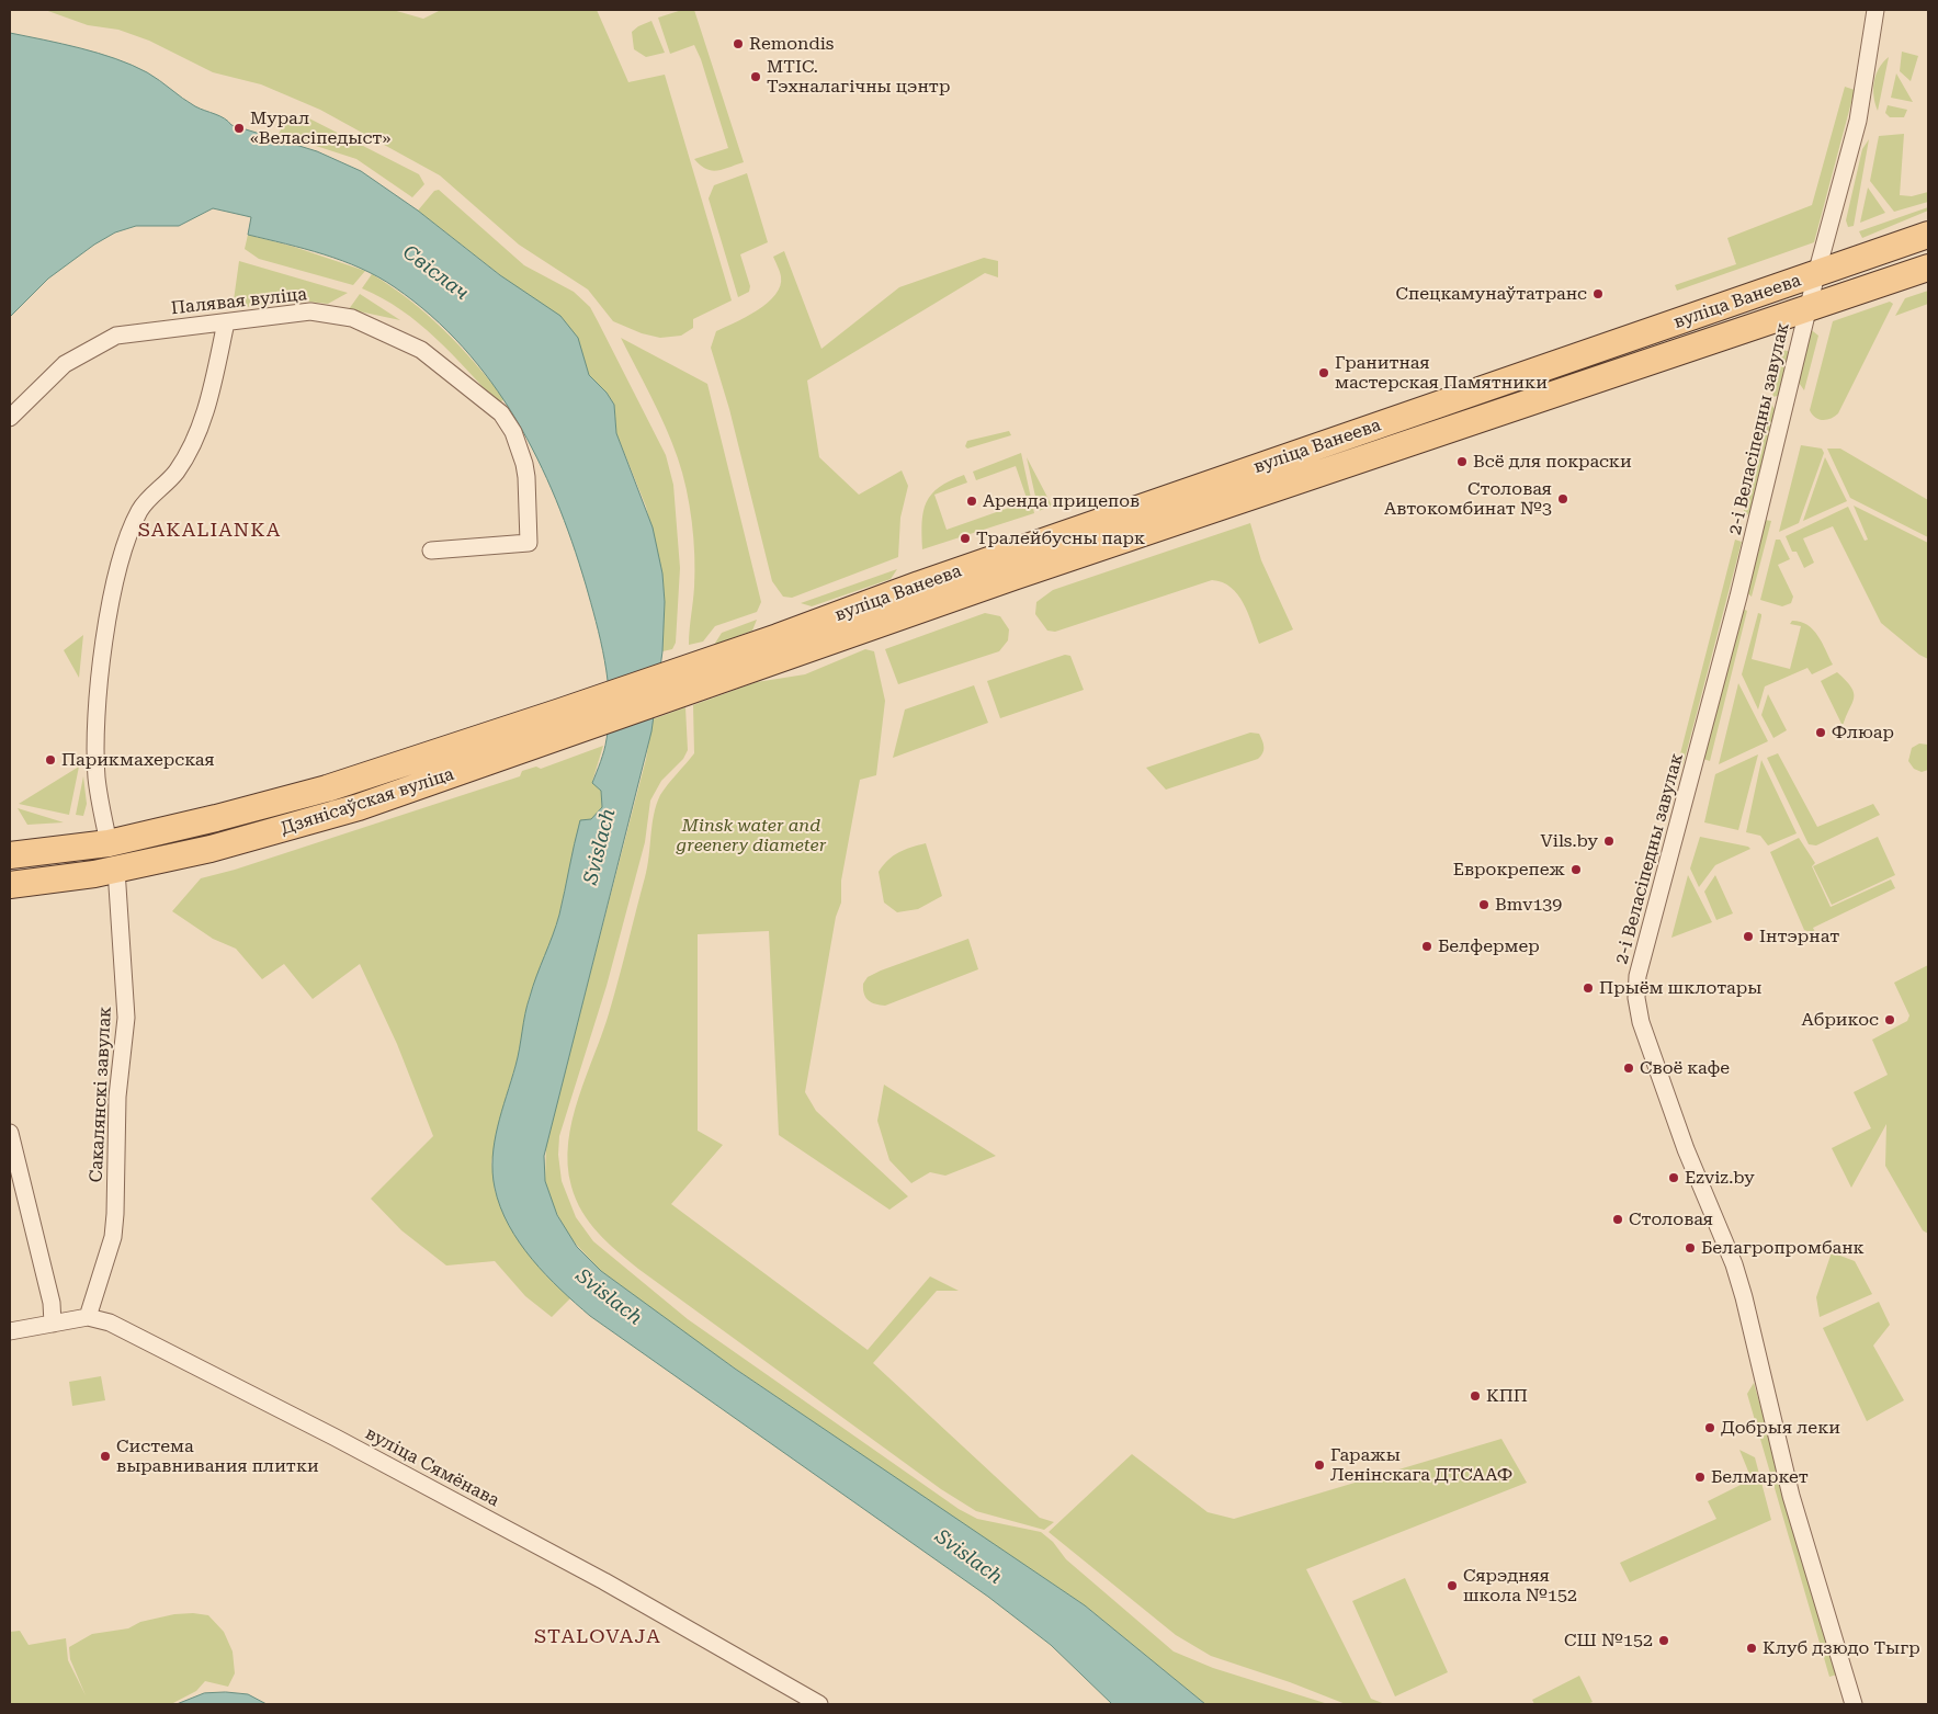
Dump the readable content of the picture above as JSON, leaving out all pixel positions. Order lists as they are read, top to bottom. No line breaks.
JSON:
{"streets":{"main road":["вуліца Ванеева","Дзянісаўская вуліца"],"street":["Палявая вуліца","2-і Веласіпедны завулак","Сакалянскі завулак","вуліца Сямёнава"]},"crossings":[["вуліца Ванеева","2-і Веласіпедны завулак"],["вуліца Ванеева","Дзянісаўская вуліца"],["Дзянісаўская вуліца","Сакалянскі завулак"],["Сакалянскі завулак","вуліца Сямёнава"]],"districts":["SAKALIANKA","STALOVAJA"],"water":["Свіслач","Svislach"],"parks":["Minsk water and greenery diameter"],"places":["Remondis","МТІС. Тэхналагічны цэнтр","Мурал «Веласіпедыст»","Спецкамунаўтатранс","Гранитная мастерская Памятники","Всё для покраски","Столовая Автокомбинат №3","Аренда прицепов","Тралейбусны парк","Флюар","Парикмахерская","Vils.by","Еврокрепеж","Bmv139","Інтэрнат","Белфермер","Прыём шклотары","Абрикос","Своё кафе","Ezviz.by","Столовая","Белагропромбанк","КПП","Добрыя леки","Система выравнивания плитки","Гаражы Ленінскага ДТСААФ","Белмаркет","Сярэдняя школа №152","СШ №152","Клуб дзюдо Тыгр"]}
